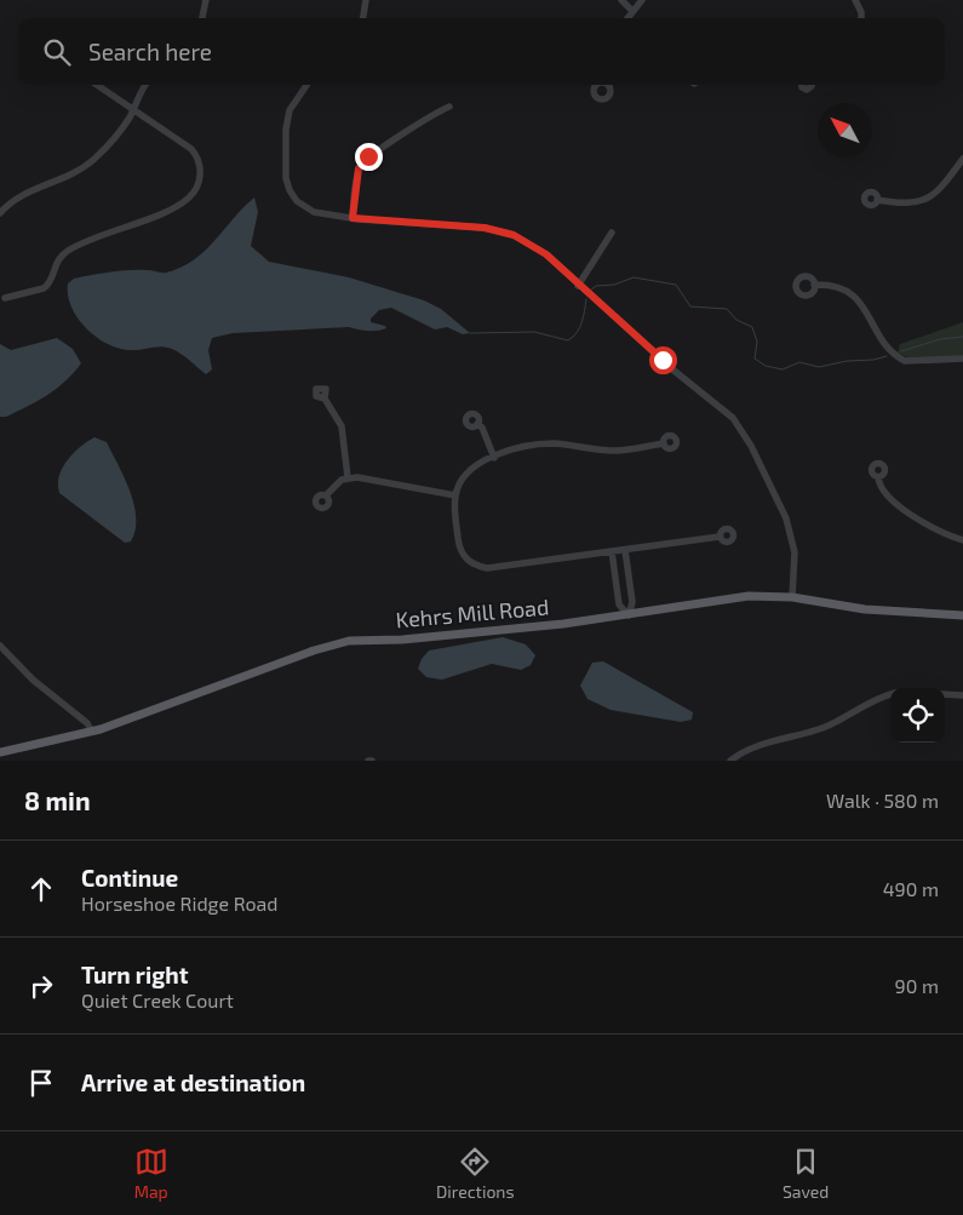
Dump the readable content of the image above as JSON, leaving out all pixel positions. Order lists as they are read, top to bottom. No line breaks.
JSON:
{"streets":{"main road":["Kehrs Mill Road"]},"north":"top left","page":{"search":"Search here","heading":["8 min","Walk · 580 m"],"list":[["Continue","Horseshoe Ridge Road","490 m"],["Turn right","Quiet Creek Court","90 m"],"Arrive at destination"],"nav":["Map","Directions","Saved"]}}
